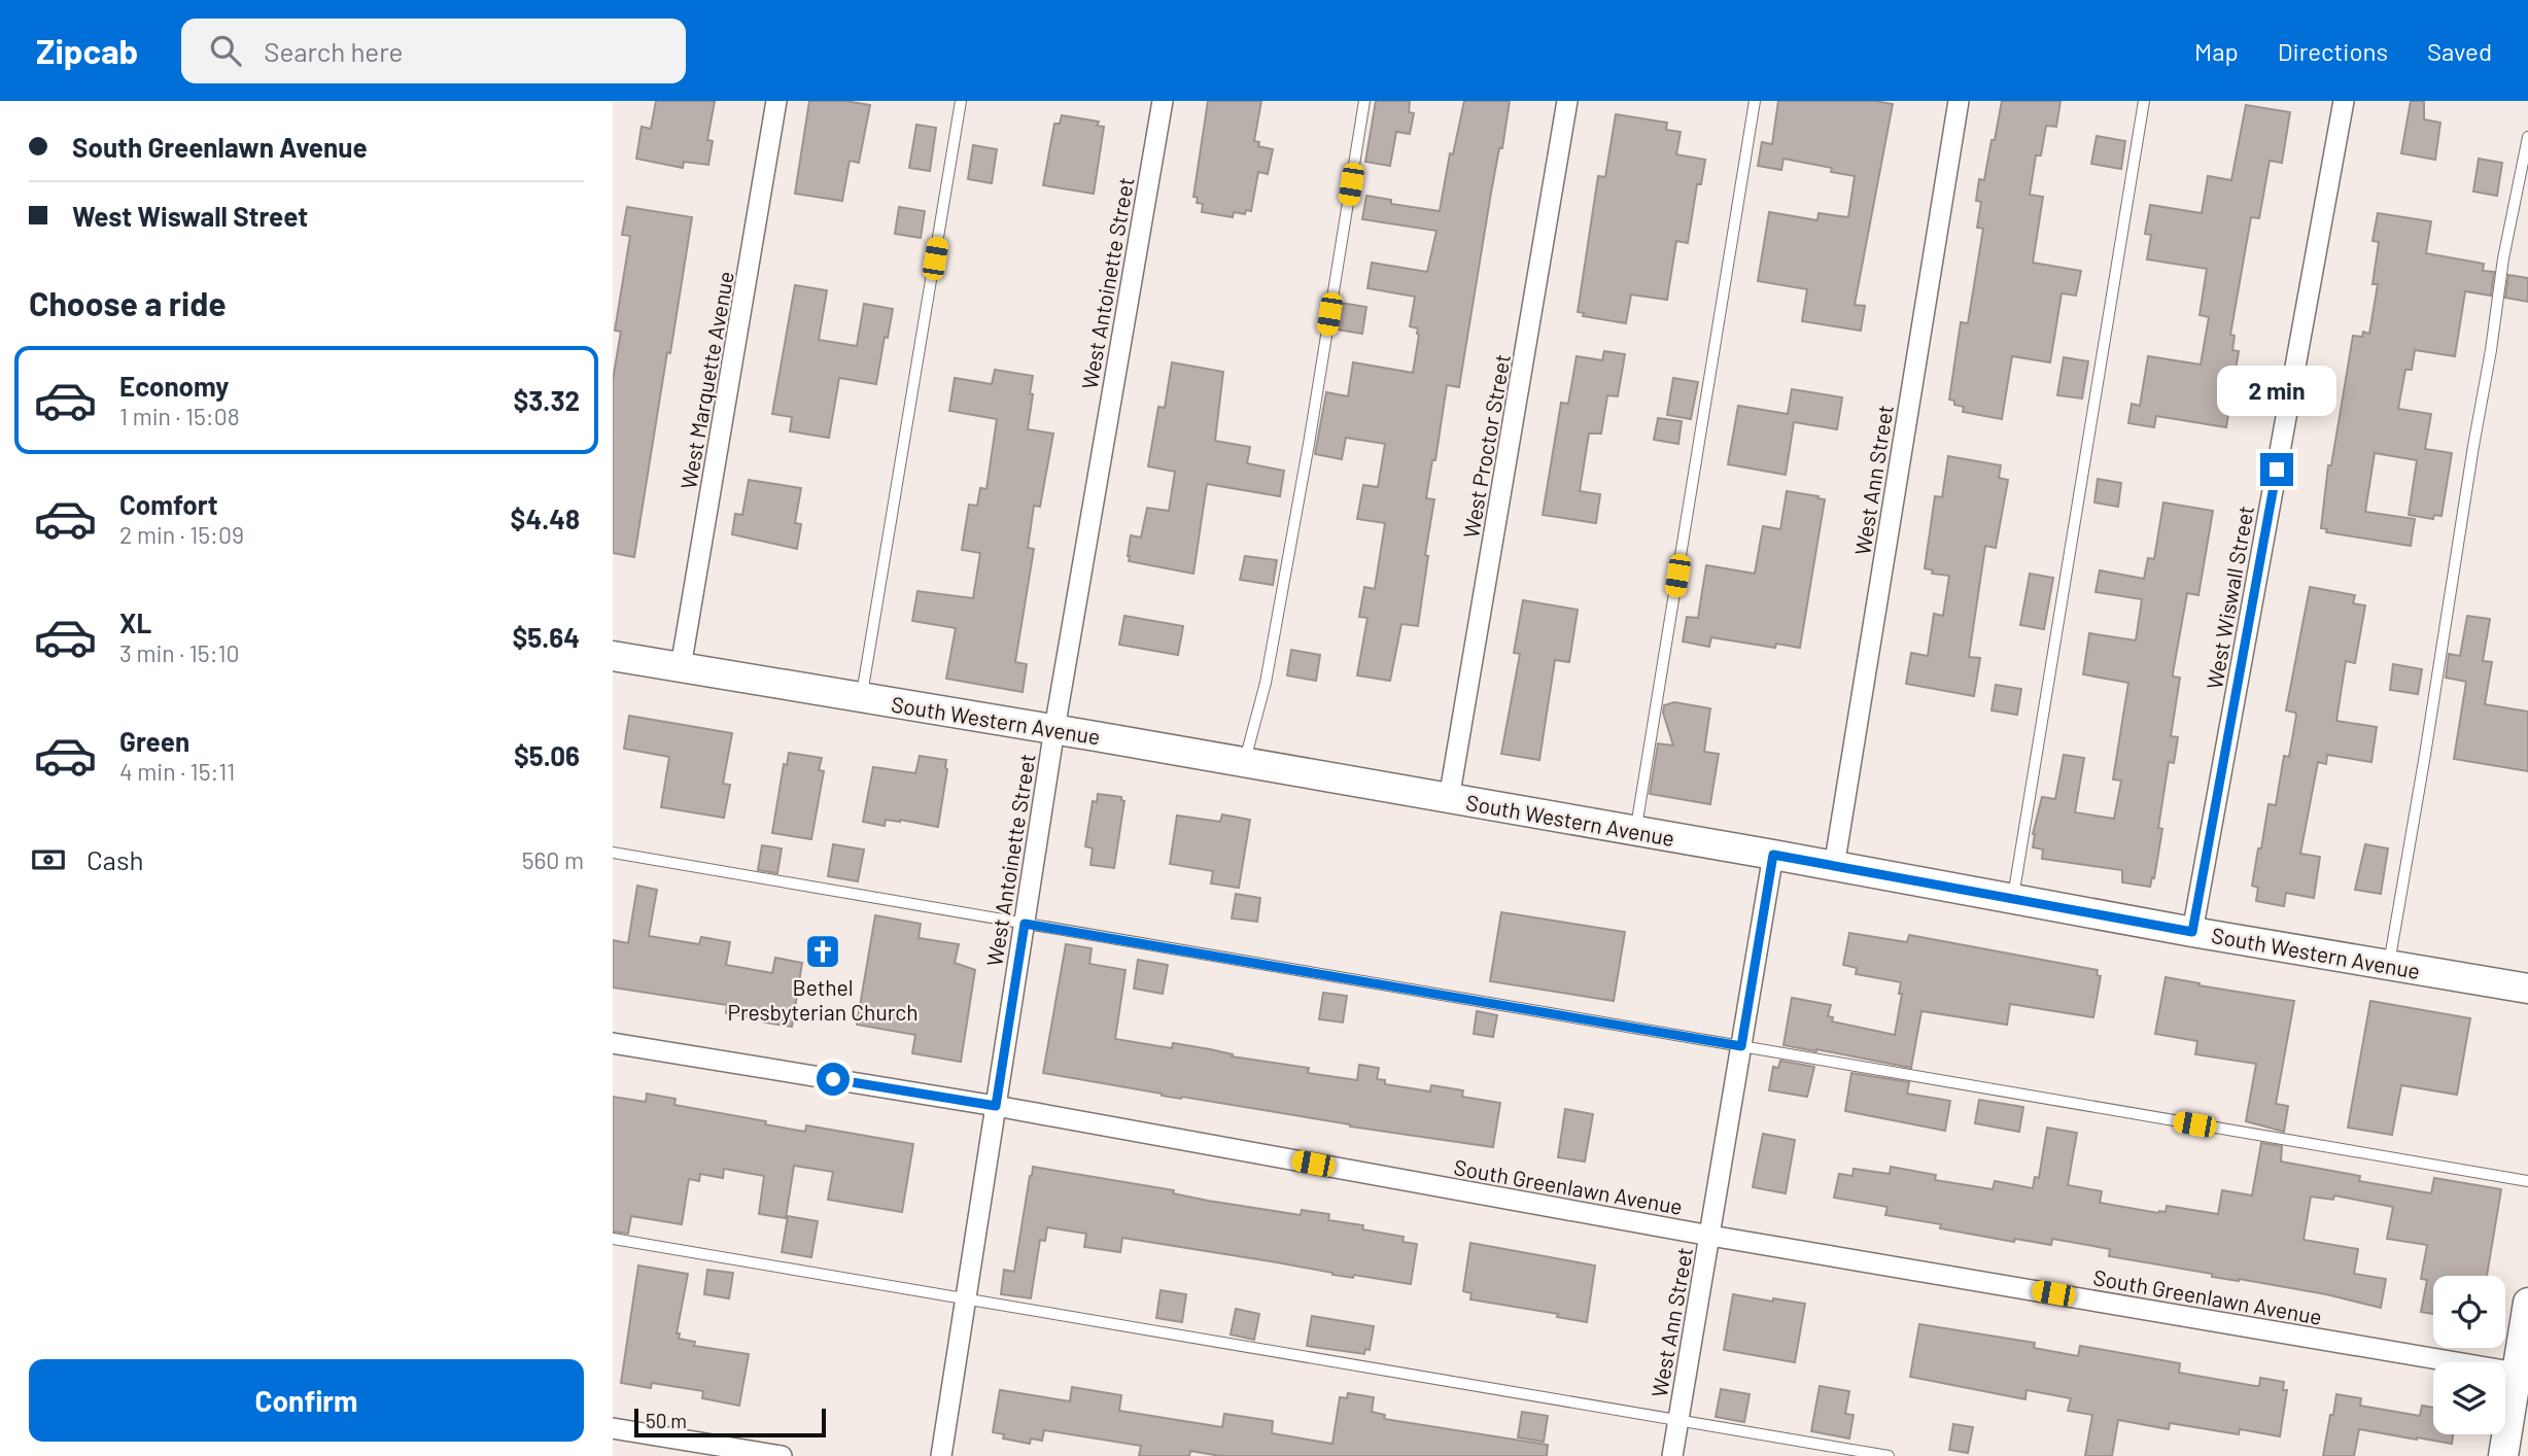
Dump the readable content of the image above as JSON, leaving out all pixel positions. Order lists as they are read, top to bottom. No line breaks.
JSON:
{"streets":{"main road":["South Western Avenue"],"street":["West Antoinette Street","West Marquette Avenue","West Proctor Street","West Ann Street","West Wiswall Street","South Greenlawn Avenue"]},"crossings":[["West Antoinette Street","South Western Avenue"],["West Antoinette Street","South Greenlawn Avenue"],["West Marquette Avenue","South Western Avenue"],["West Proctor Street","South Western Avenue"],["West Ann Street","South Western Avenue"],["West Ann Street","South Greenlawn Avenue"],["West Wiswall Street","South Western Avenue"]],"places":{"church":["Bethel Presbyterian Church"]},"scale_bar":"50 m","page":{"header":"Zipcab","search":"Search here","nav":["Map","Directions","Saved"],"banner":["South Greenlawn Avenue","West Wiswall Street"],"heading":"Choose a ride","list":[{"name":"Economy","note":"1 min · 15:08","value":"$3.32"},{"name":"Comfort","note":"2 min · 15:09","value":"$4.48"},{"name":"XL","note":"3 min · 15:10","value":"$5.64"},{"name":"Green","note":"4 min · 15:11","value":"$5.06"}],"bubble":"2 min","pay":["Cash","560 m"],"buttons":"Confirm","scale":"50 m"}}
